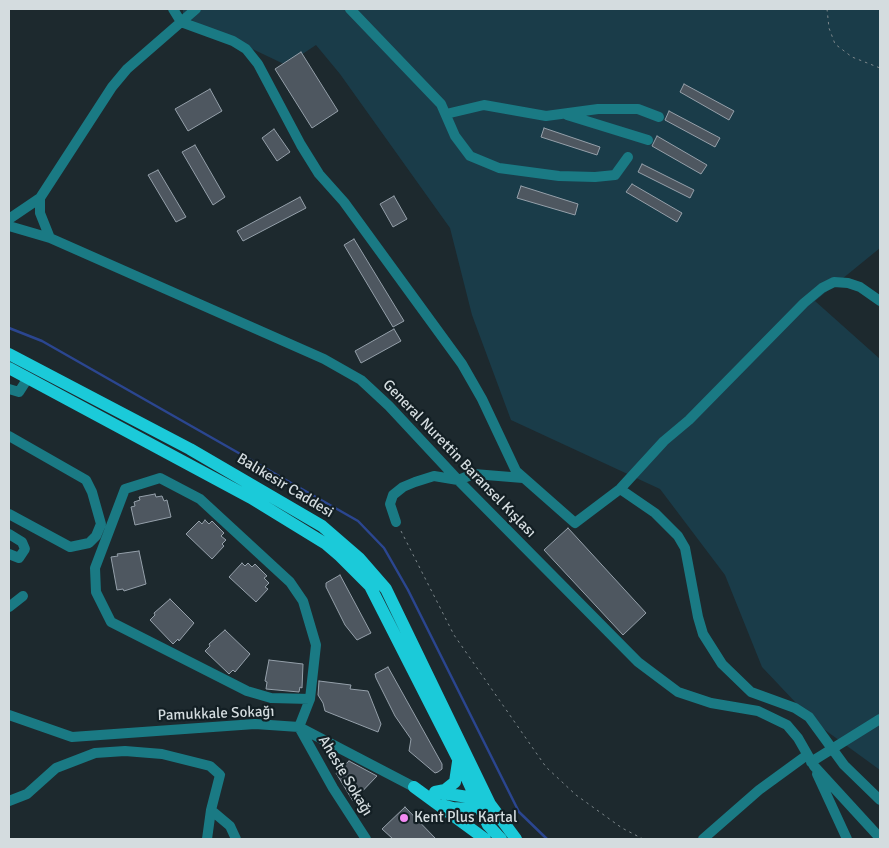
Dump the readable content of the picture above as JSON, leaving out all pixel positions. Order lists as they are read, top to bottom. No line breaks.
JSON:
{"streets":{"main road":["Balıkesir Caddesi"],"street":["General Nurettin Baransel Kışlası","Pamukkale Sokağı","Aheste Sokağı"]},"crossings":[["Pamukkale Sokağı","Aheste Sokağı"]],"places":["Kent Plus Kartal"]}
